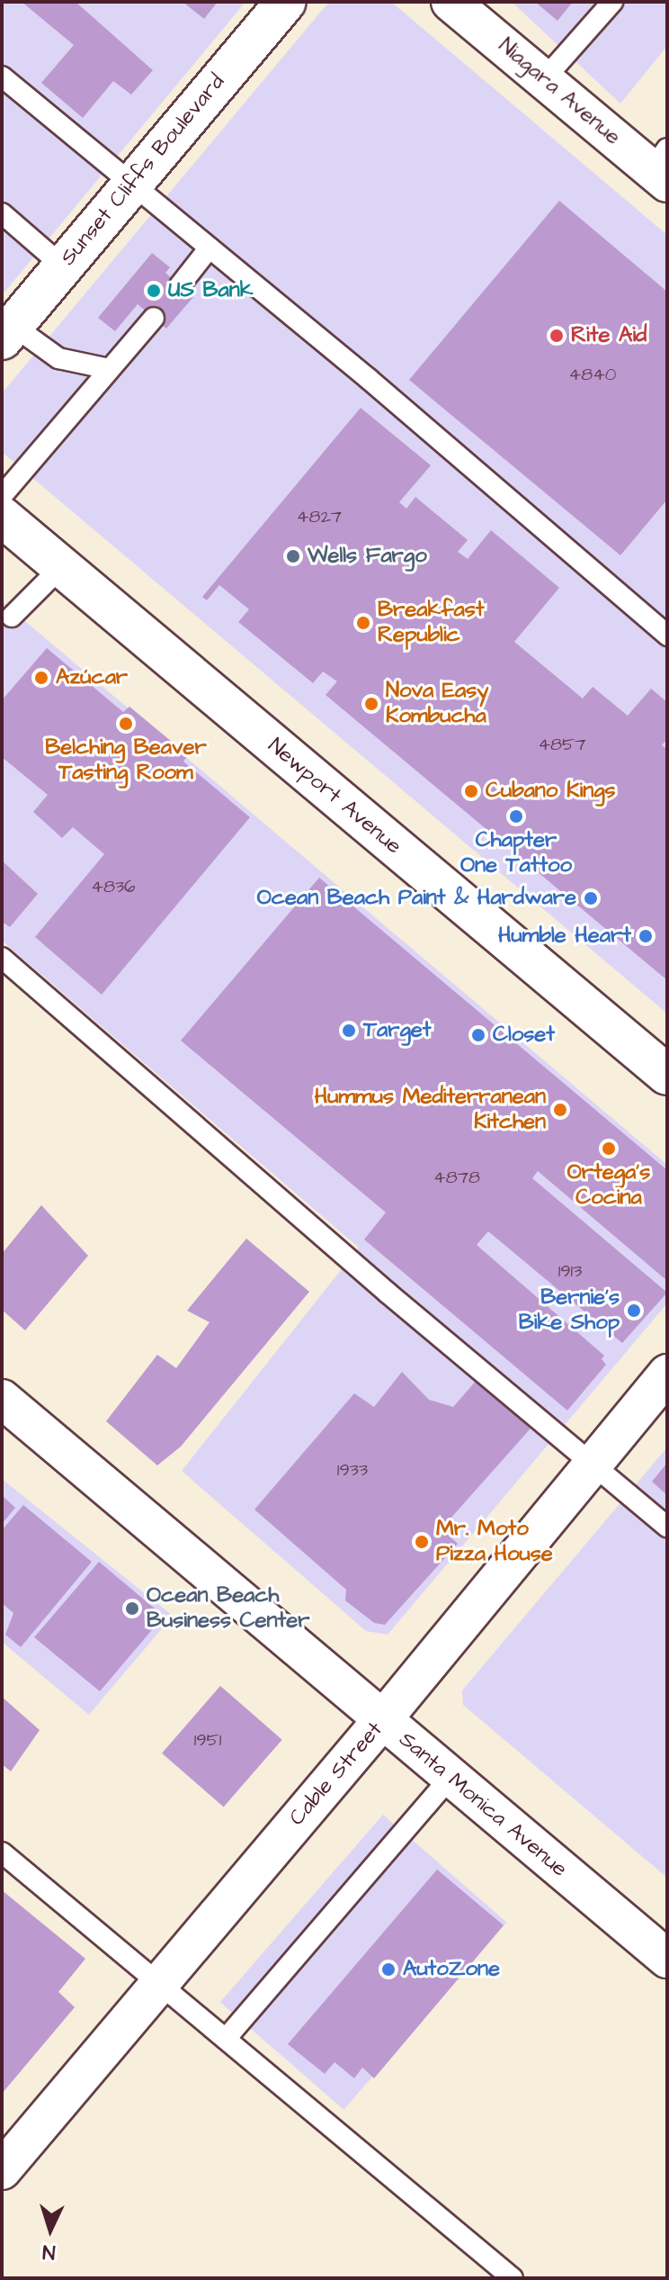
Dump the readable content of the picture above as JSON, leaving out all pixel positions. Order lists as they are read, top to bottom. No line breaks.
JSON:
{"streets":{"street":["Niagara Avenue","Sunset Cliffs Boulevard","Newport Avenue","Cable Street","Santa Monica Avenue"]},"crossings":[["Cable Street","Santa Monica Avenue"]],"places":["US Bank","Rite Aid","Wells Fargo","Breakfast Republic","Azúcar","Nova Easy Kombucha","Belching Beaver Tasting Room","Cubano Kings","Chapter One Tattoo","Ocean Beach Paint & Hardware","Humble Heart","Target","Closet","Hummus Mediterranean Kitchen","Ortega’s Cocina","Bernie's Bike Shop","Mr. Moto Pizza House","Ocean Beach Business Center","AutoZone"],"house_numbers":["4840","4827","4857","4836","4878","1913","1933","1951"],"north":"bottom"}
